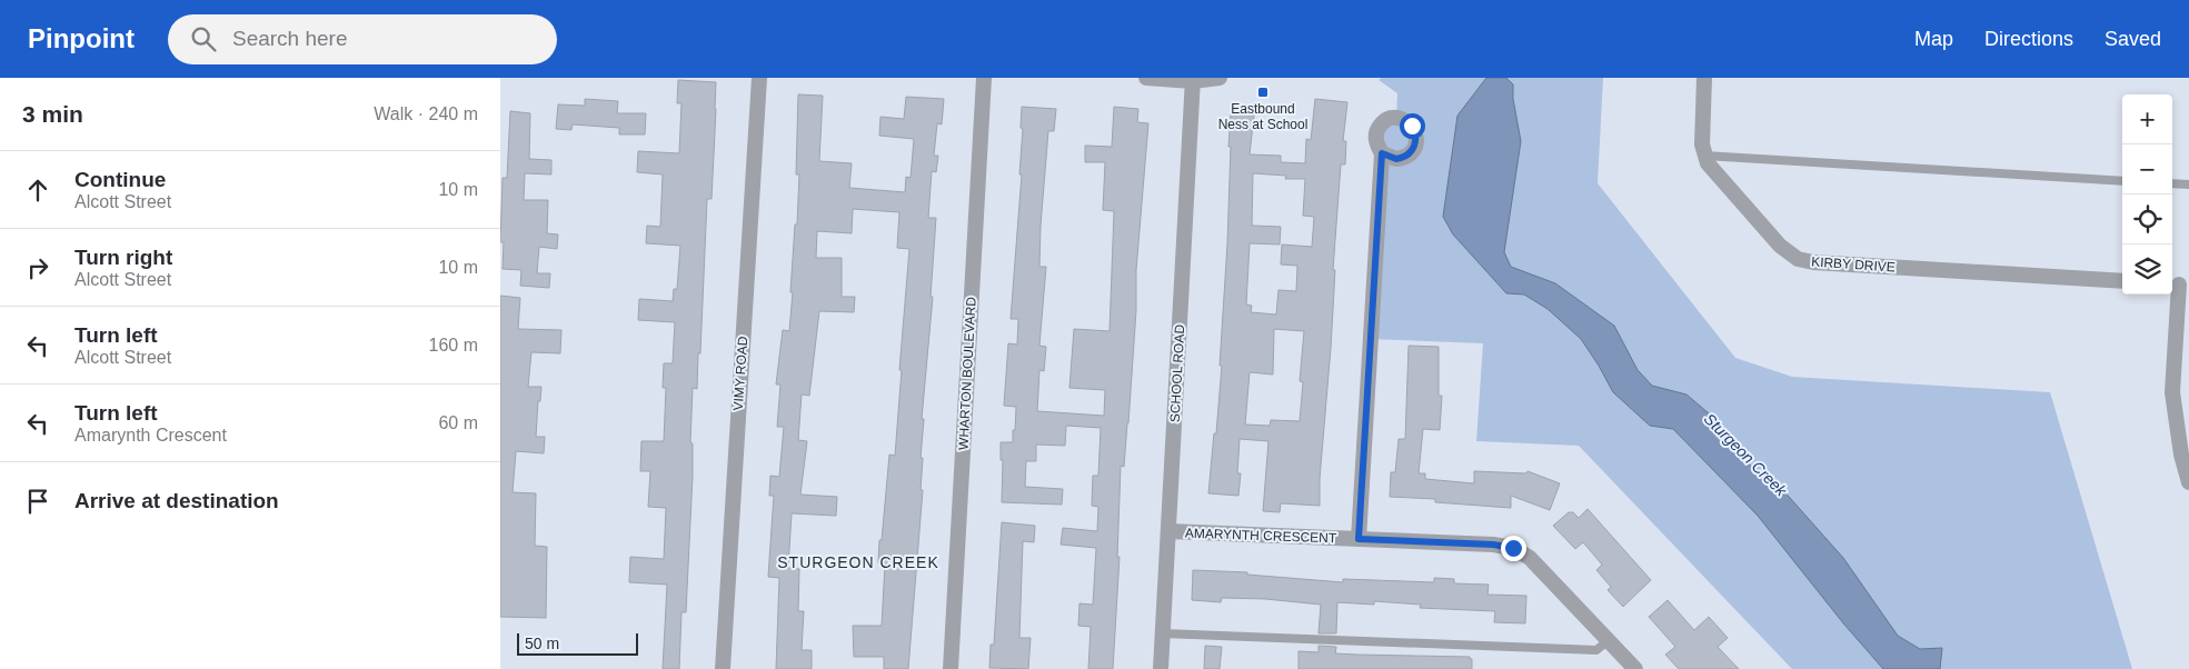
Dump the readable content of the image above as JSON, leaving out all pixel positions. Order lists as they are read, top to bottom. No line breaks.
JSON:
{"streets":{"street":["KIRBY DRIVE","VIMY ROAD","WHARTON BOULEVARD","SCHOOL ROAD","AMARYNTH CRESCENT"]},"crossings":[["SCHOOL ROAD","AMARYNTH CRESCENT"]],"districts":["STURGEON CREEK"],"water":["Sturgeon Creek"],"places":{"transit":["Eastbound Ness at School"]},"scale_bar":"50 m","page":{"header":"Pinpoint","search":"Search here","nav":["Map","Directions","Saved"],"heading":["3 min","Walk · 240 m"],"map_buttons":["+","−"],"list":[["Continue","Alcott Street","10 m"],["Turn right","Alcott Street","10 m"],["Turn left","Alcott Street","160 m"],["Turn left","Amarynth Crescent","60 m"],"Arrive at destination"],"scale":"50 m"}}
